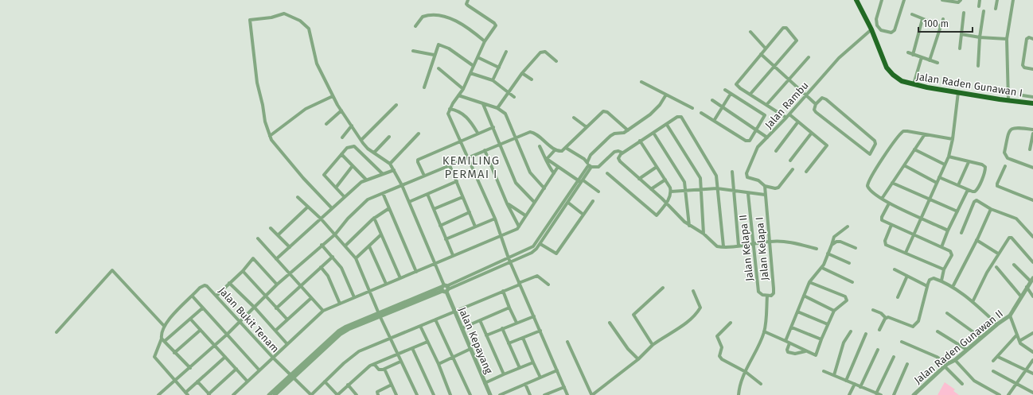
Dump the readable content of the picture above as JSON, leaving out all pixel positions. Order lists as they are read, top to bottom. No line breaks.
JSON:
{"streets":{"highway":["Jalan Raden Gunawan I"],"street":["Jalan Rambu","Jalan Kelapa II","Jalan Kelapa I","Jalan Bukit Tenam","Jalan Kepayang","Jalan Raden Gunawan II"]},"crossings":[["Jalan Raden Gunawan I","Jalan Rambu"],["Jalan Kelapa II","Jalan Kelapa I"]],"districts":["KEMILING PERMAI I"],"scale_bar":"100 m"}
